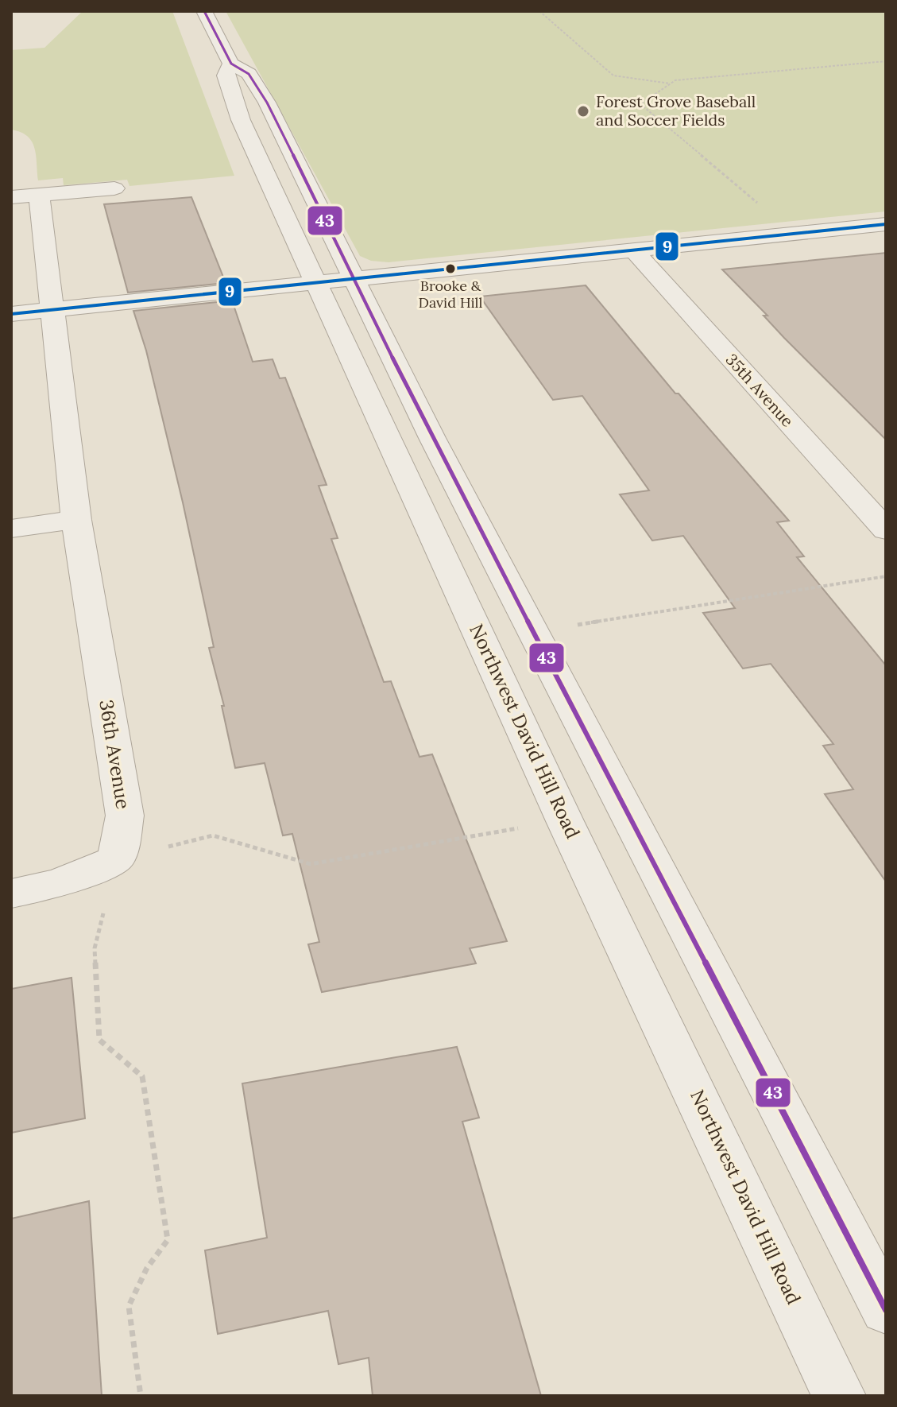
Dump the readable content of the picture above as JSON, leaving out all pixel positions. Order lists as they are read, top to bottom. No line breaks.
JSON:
{"streets":{"street":["35th Avenue","Northwest David Hill Road","36th Avenue"]},"places":["Forest Grove Baseball and Soccer Fields","Brooke & David Hill"],"lines":["transit line 43","transit line 9"]}
